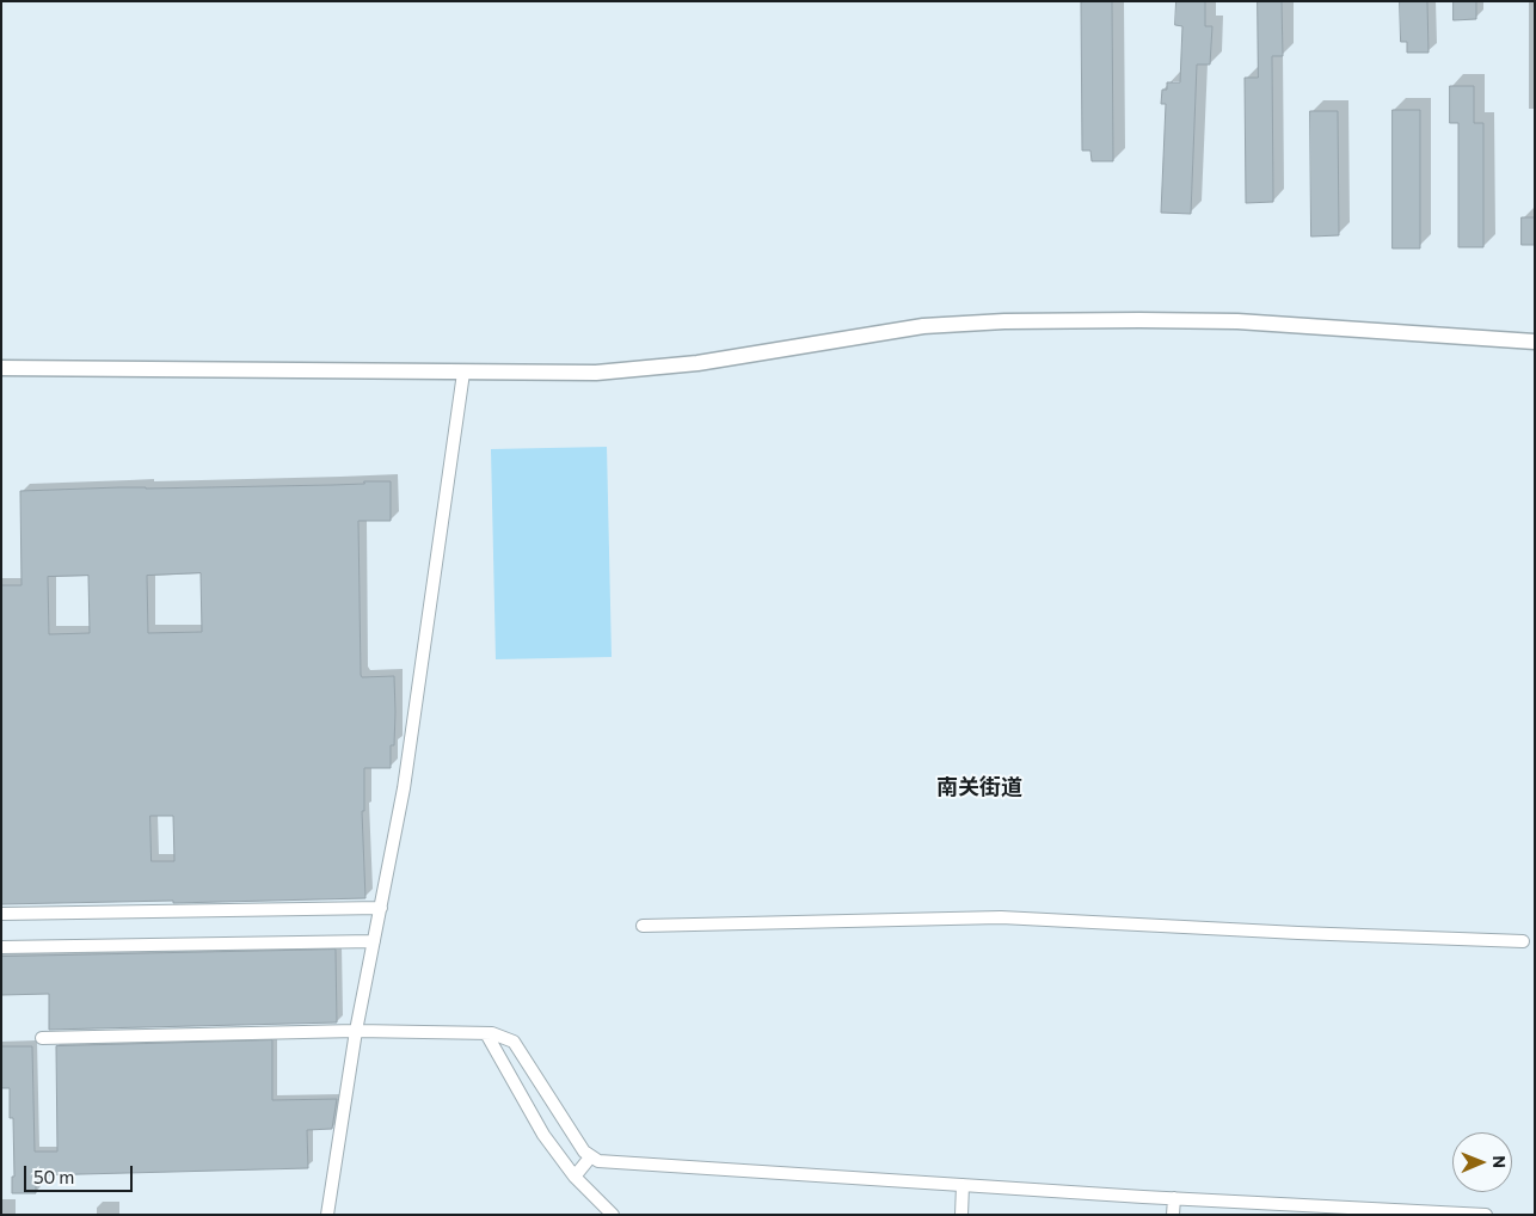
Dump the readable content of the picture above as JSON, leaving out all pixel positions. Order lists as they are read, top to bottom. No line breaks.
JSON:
{"districts":["南关街道"],"scale_bar":"50 m","north":"right"}
